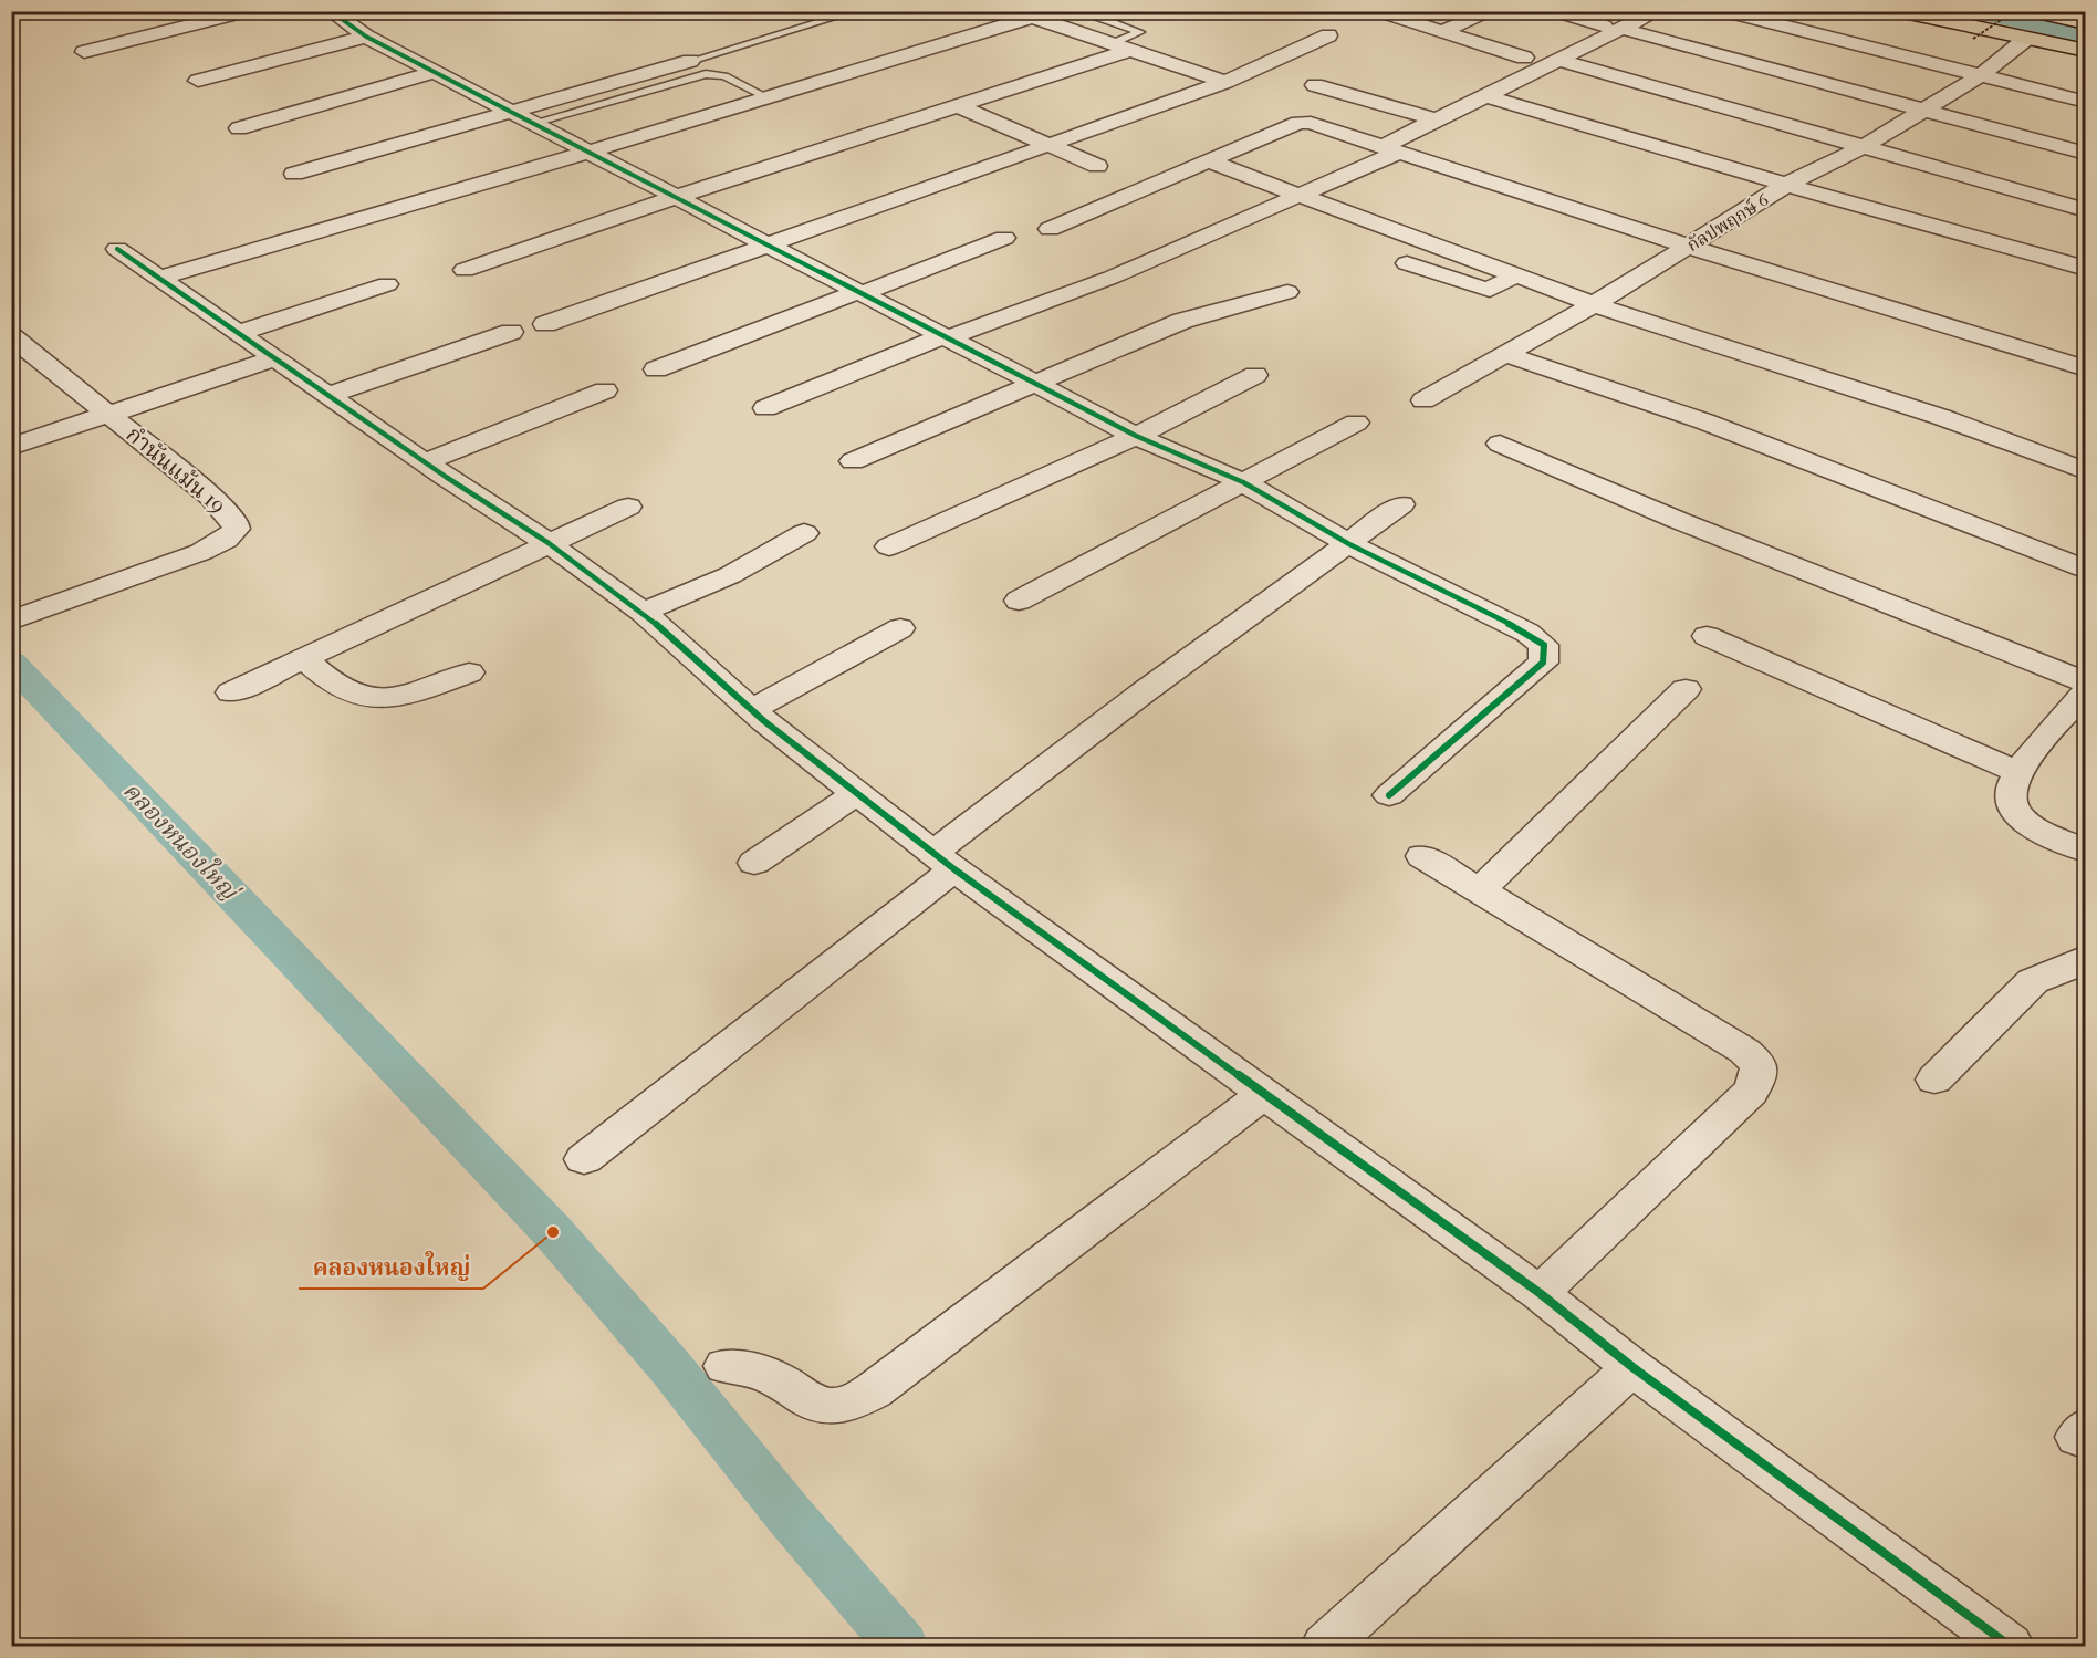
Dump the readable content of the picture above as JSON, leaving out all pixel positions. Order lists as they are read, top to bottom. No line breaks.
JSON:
{"streets":{"street":["กัลปพฤกษ์ 6","กำนันแม้น 19"]},"water":["คลองหนองใหญ่"],"places":["คลองหนองใหญ่"]}
